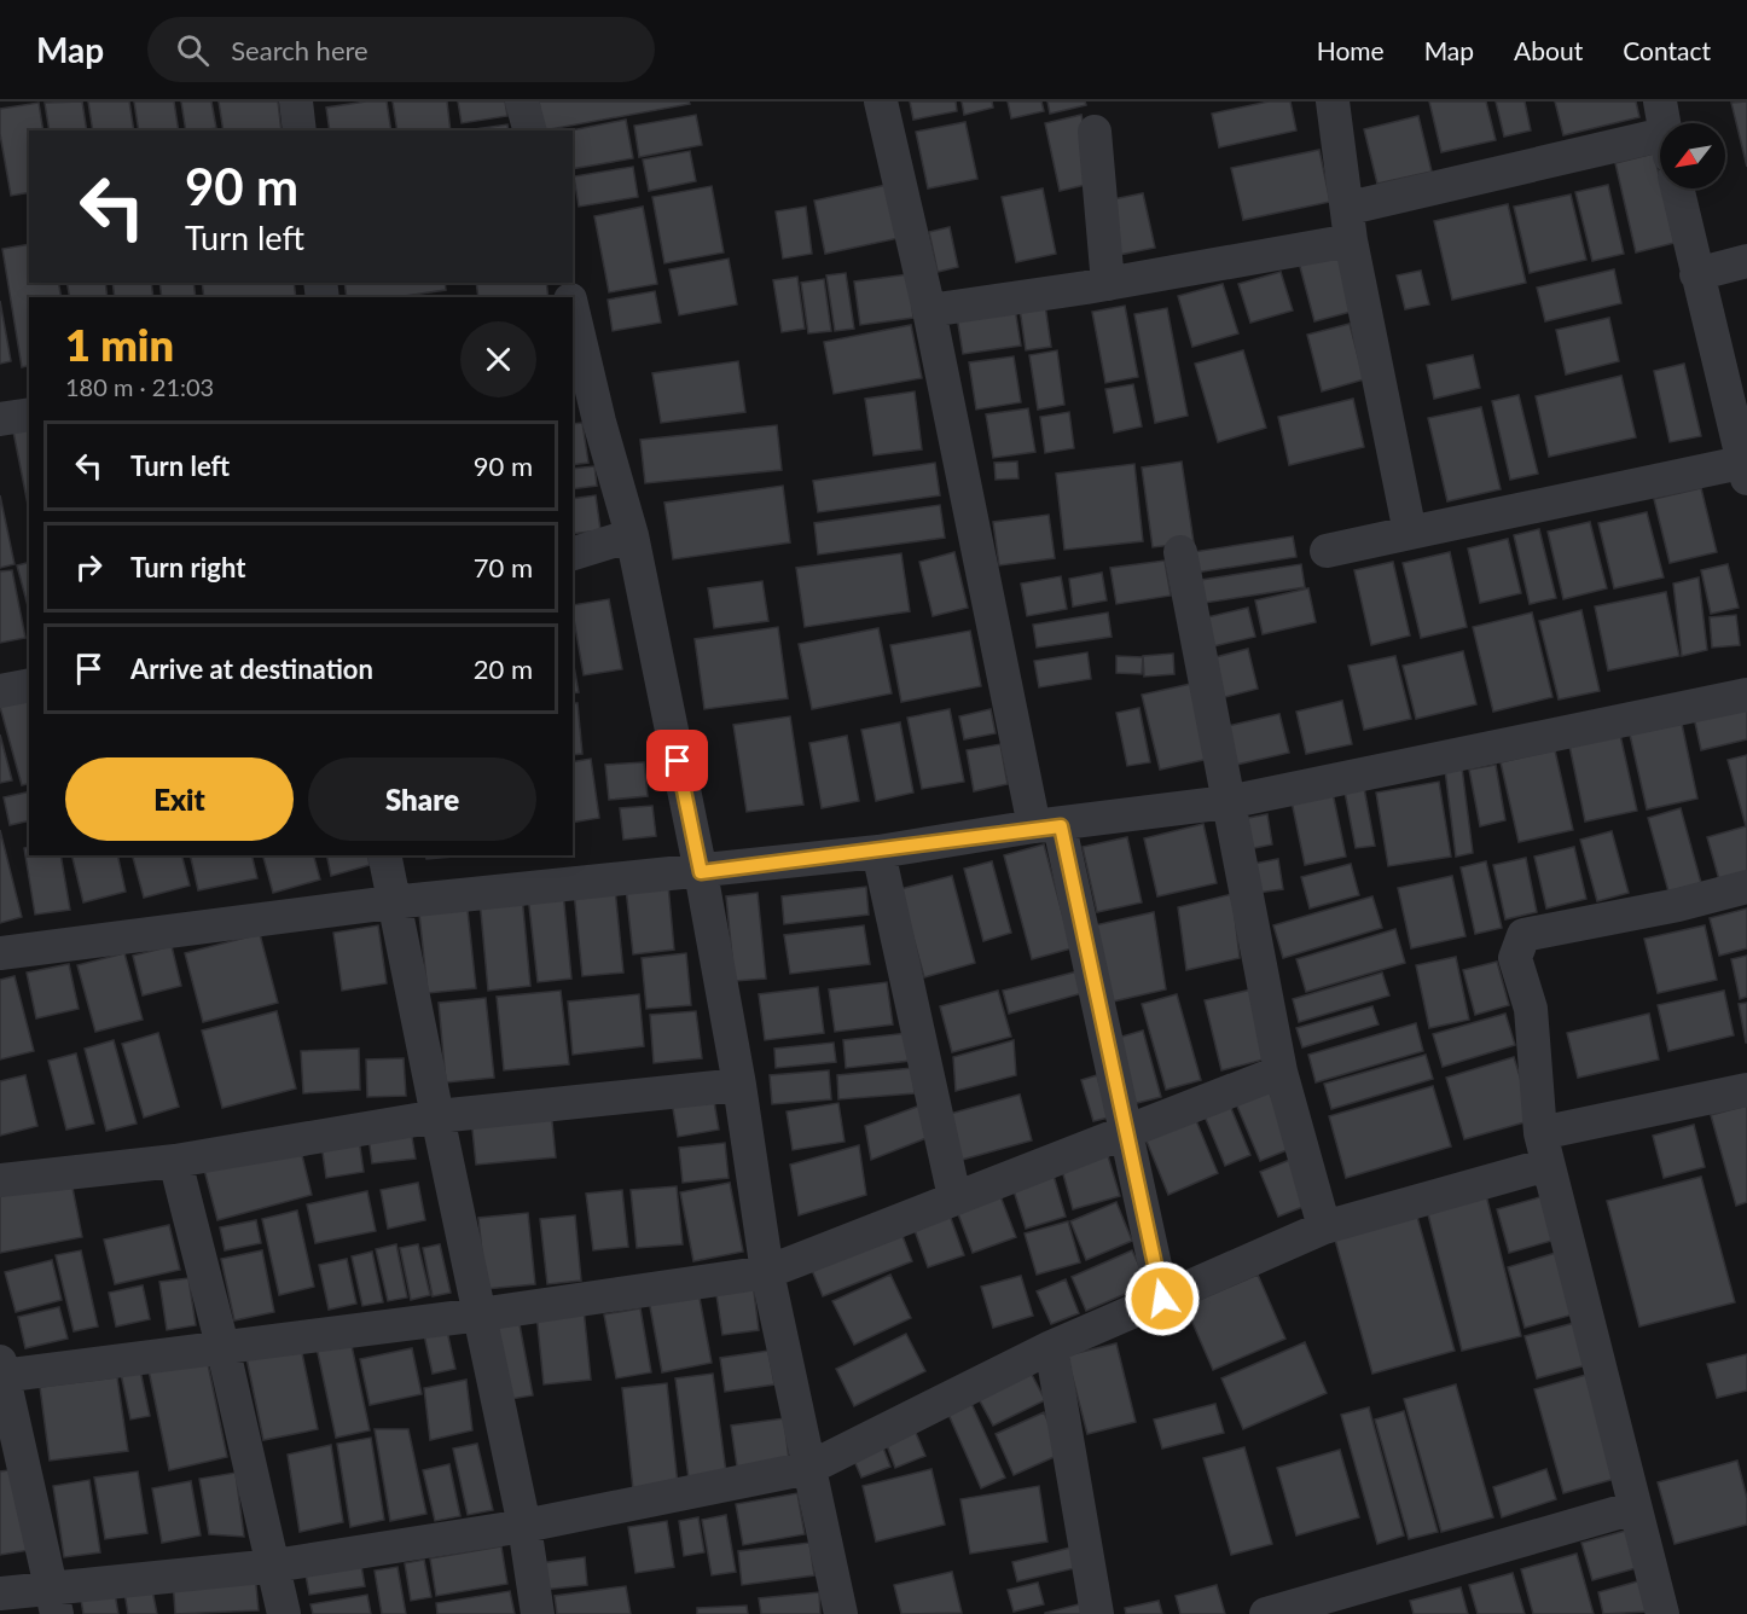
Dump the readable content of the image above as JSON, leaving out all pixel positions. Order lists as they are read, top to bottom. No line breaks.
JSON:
{"north":"bottom left","page":{"header":"Map","search":"Search here","nav":["Home","Map","About","Contact"],"turn":["90 m","Turn left"],"heading":["1 min","180 m · 21:03"],"list":[{"name":"Turn left","value":"90 m"},{"name":"Turn right","value":"70 m"},{"name":"Arrive at destination","value":"20 m"}],"buttons":["Exit","Share"]}}
